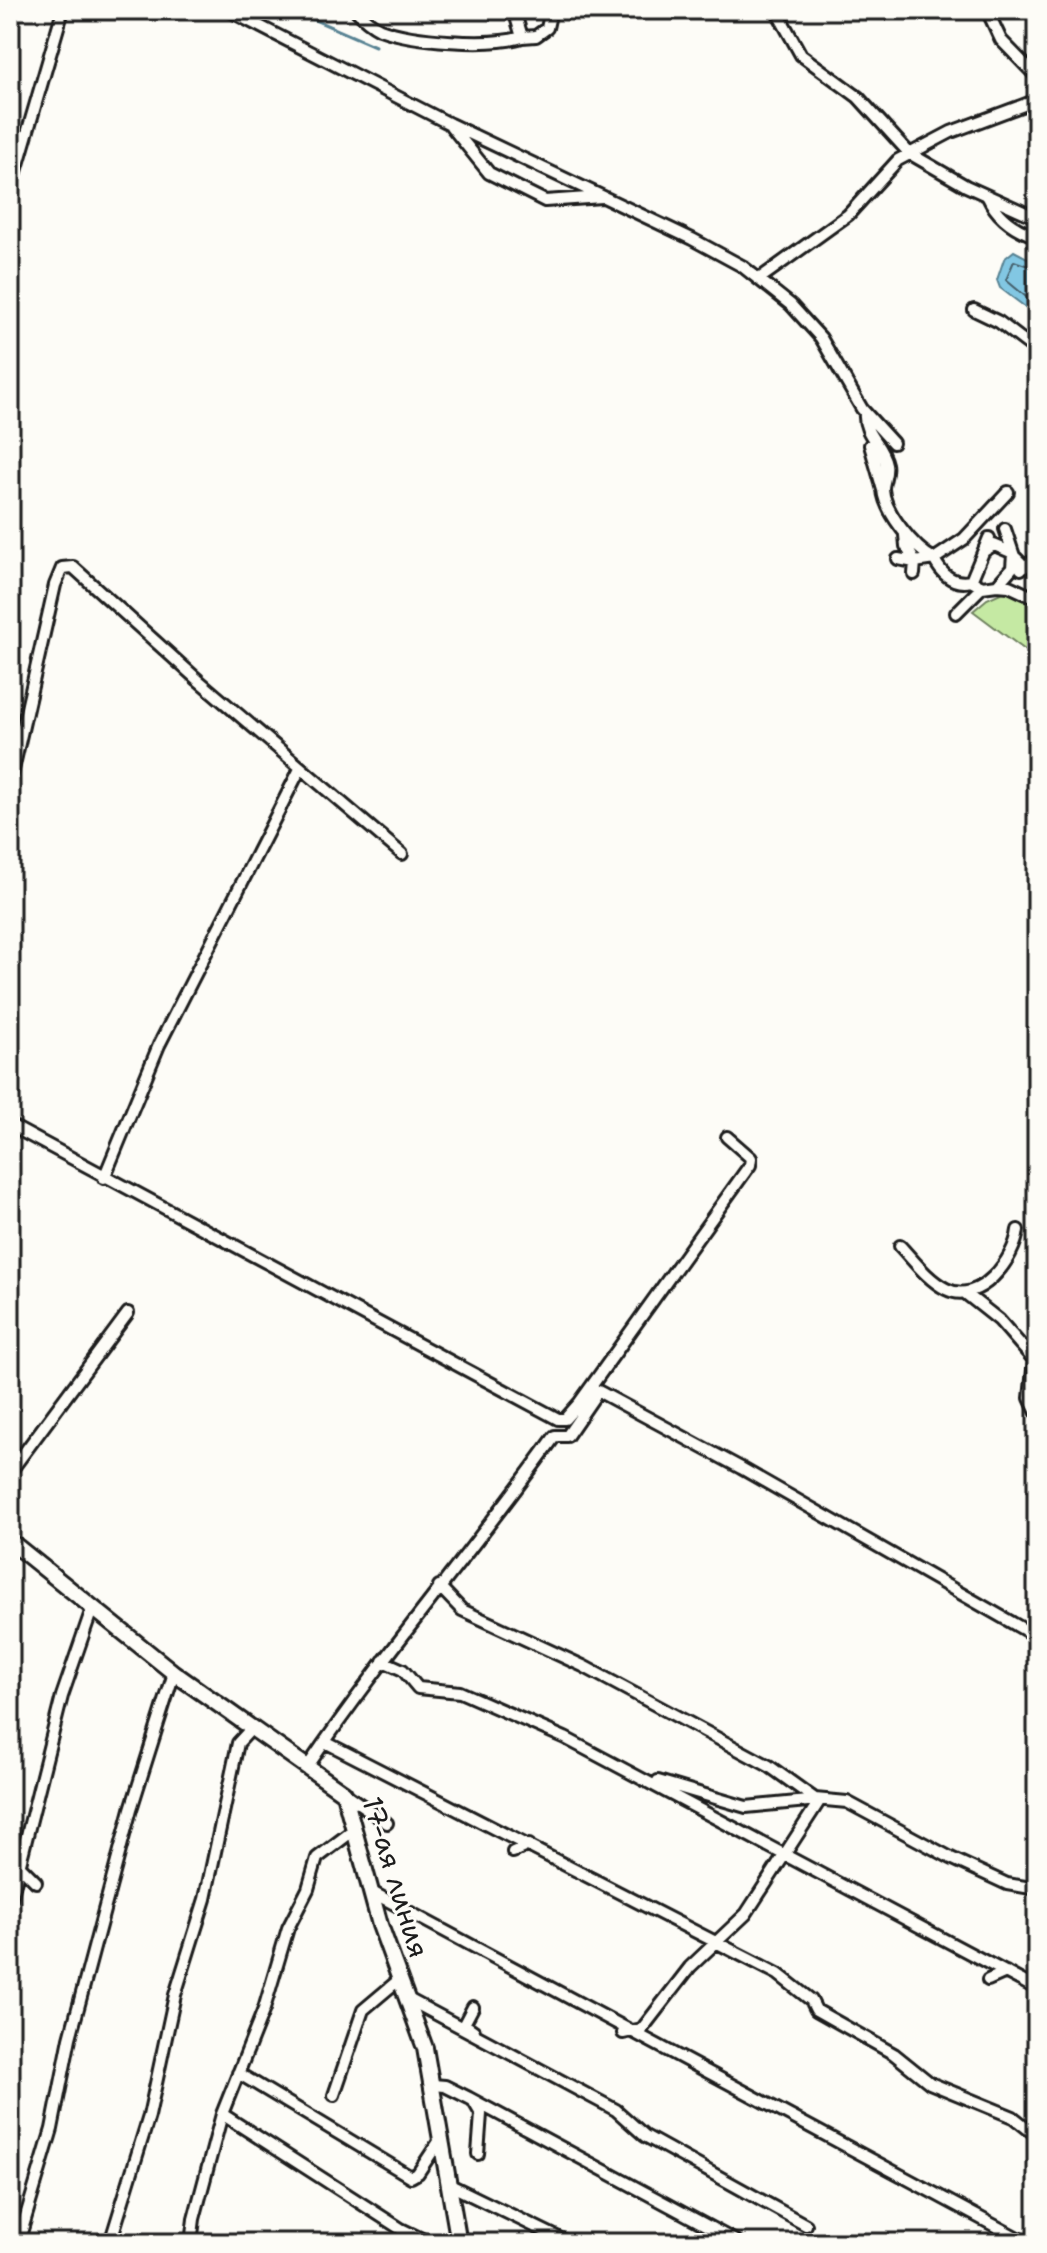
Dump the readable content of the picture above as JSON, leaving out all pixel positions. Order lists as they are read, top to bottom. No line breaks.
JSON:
{"streets":{"street":["17-ая линия"]}}
